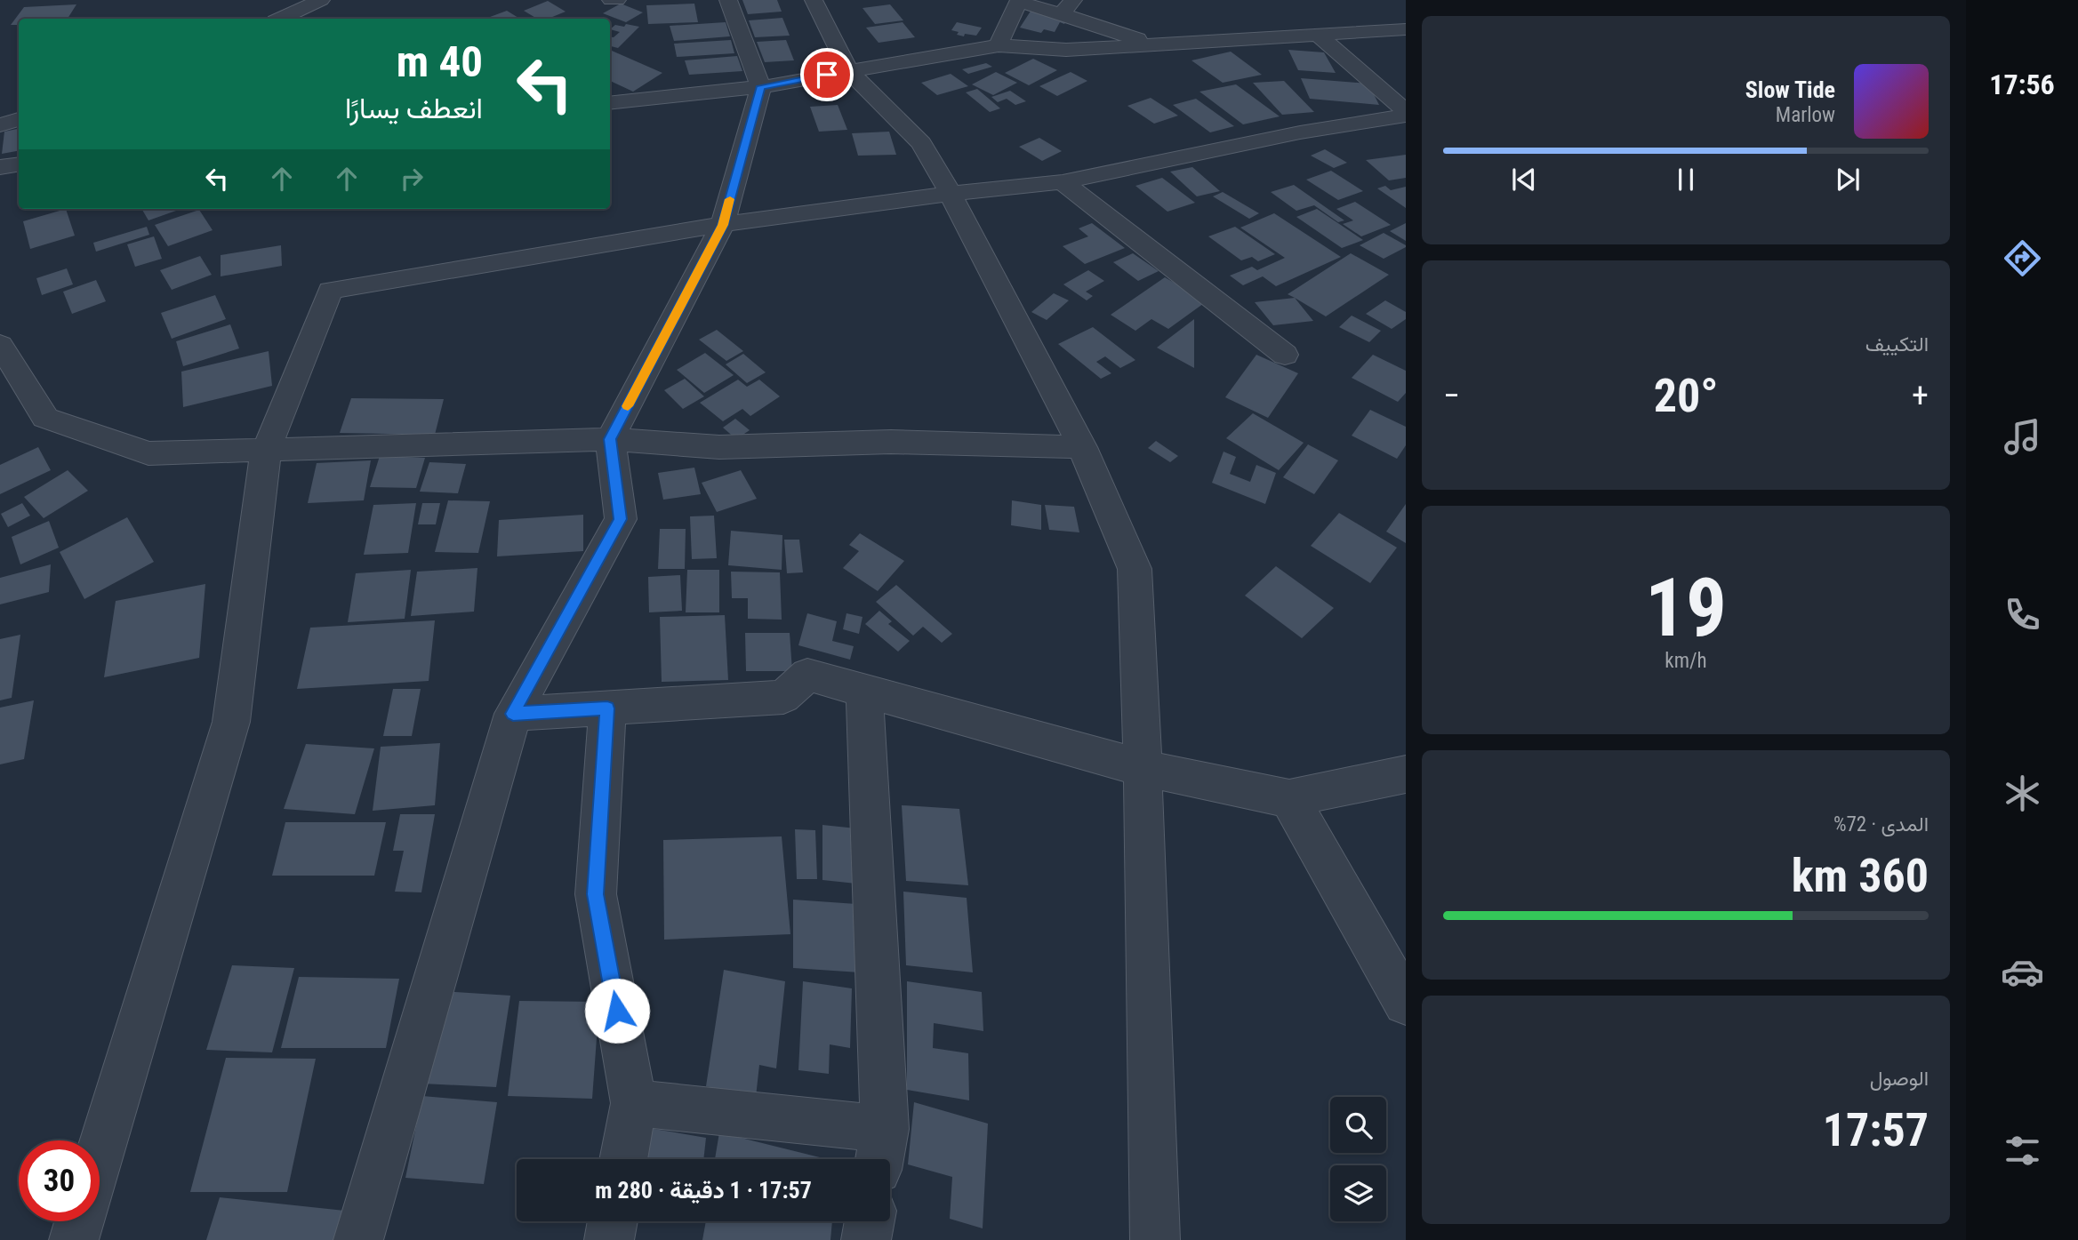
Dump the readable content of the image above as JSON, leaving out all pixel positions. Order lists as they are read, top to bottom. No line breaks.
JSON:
{"page":{"tabs":"17:56","turn":["40 m","انعطف يسارًا"],"song":["Slow Tide","Marlow"],"tile":["التكييف",["19","km/h"],["المدى · 72%","360 km"],["الوصول","17:57"]],"heat":["−","20°","+"],"limit":"30","trip":"17:57 · 1 دقيقة · 280 m"}}
